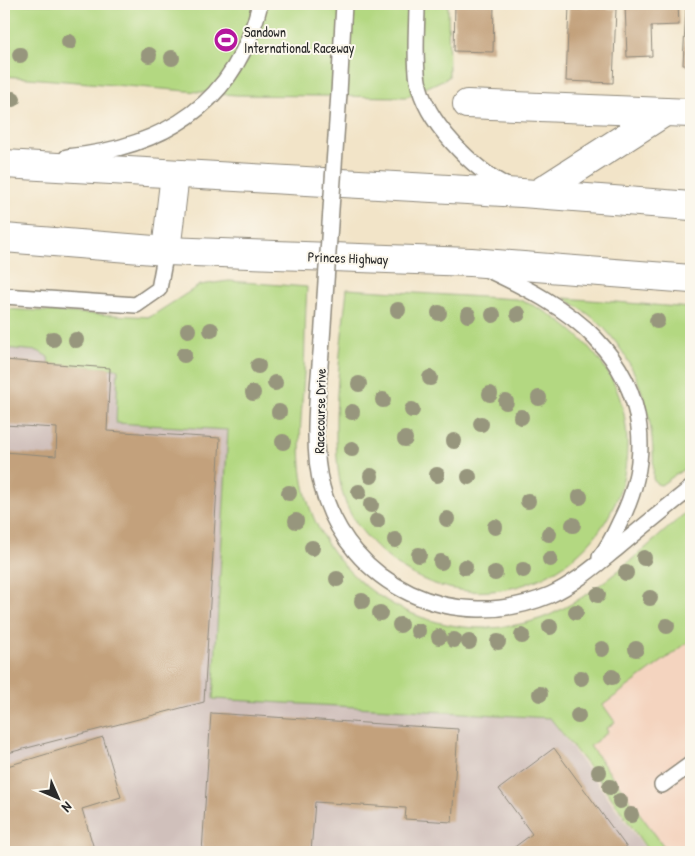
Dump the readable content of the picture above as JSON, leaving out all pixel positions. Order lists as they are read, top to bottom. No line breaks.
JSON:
{"streets":{"main road":["Princes Highway"],"lane":["Racecourse Drive"]},"crossings":[["Princes Highway","Racecourse Drive"]],"places":{"sports":["Sandown International Raceway"]},"north":"bottom right"}
